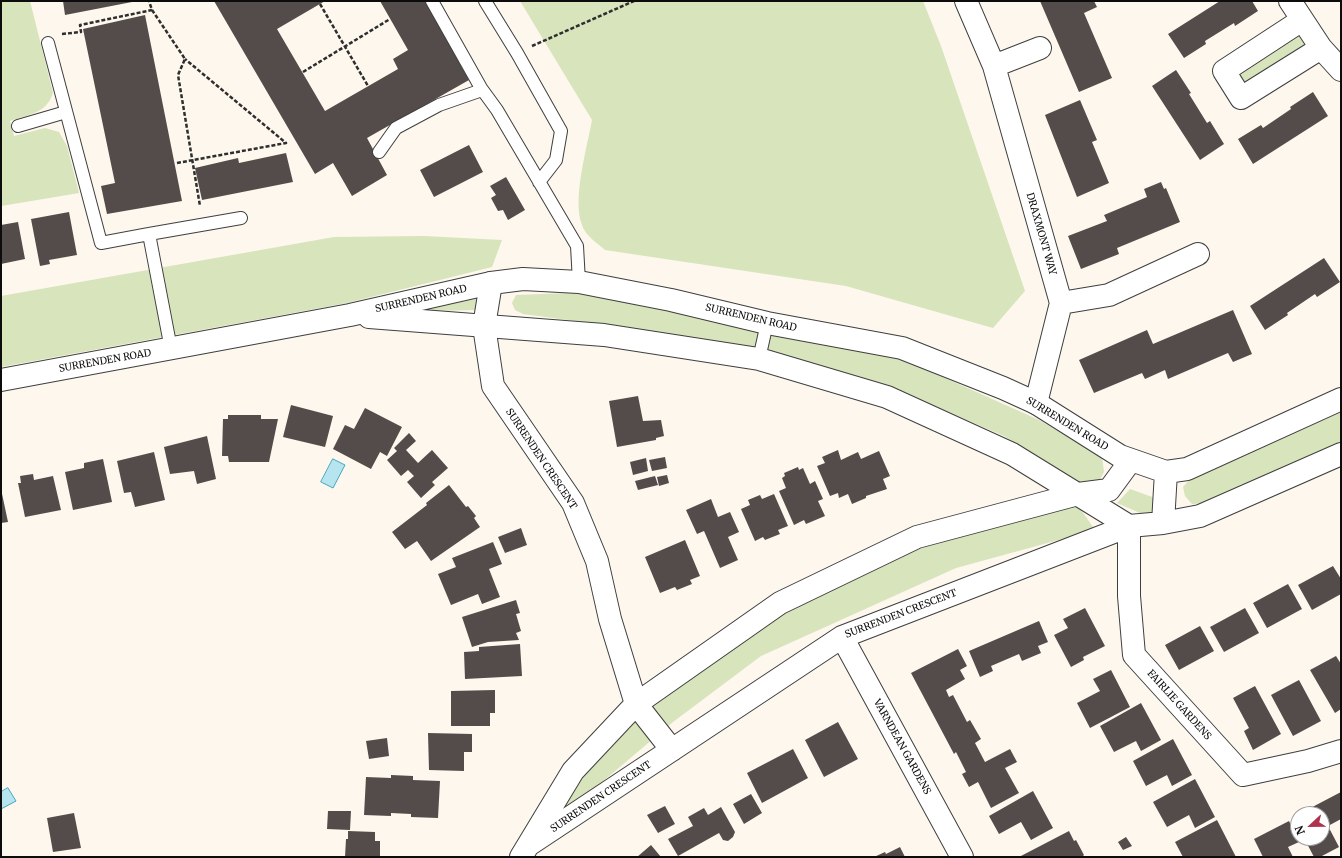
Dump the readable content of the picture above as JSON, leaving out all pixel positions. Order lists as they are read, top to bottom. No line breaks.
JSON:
{"streets":{"street":["DRAXMONT WAY","SURRENDEN ROAD","SURRENDEN CRESCENT","FAIRLIE GARDENS","VARNDEAN GARDENS"]},"crossings":[["DRAXMONT WAY","SURRENDEN ROAD"],["SURRENDEN ROAD","SURRENDEN CRESCENT"],["SURRENDEN ROAD","FAIRLIE GARDENS"],["SURRENDEN CRESCENT","FAIRLIE GARDENS"],["SURRENDEN CRESCENT","VARNDEAN GARDENS"]],"north":"left"}
